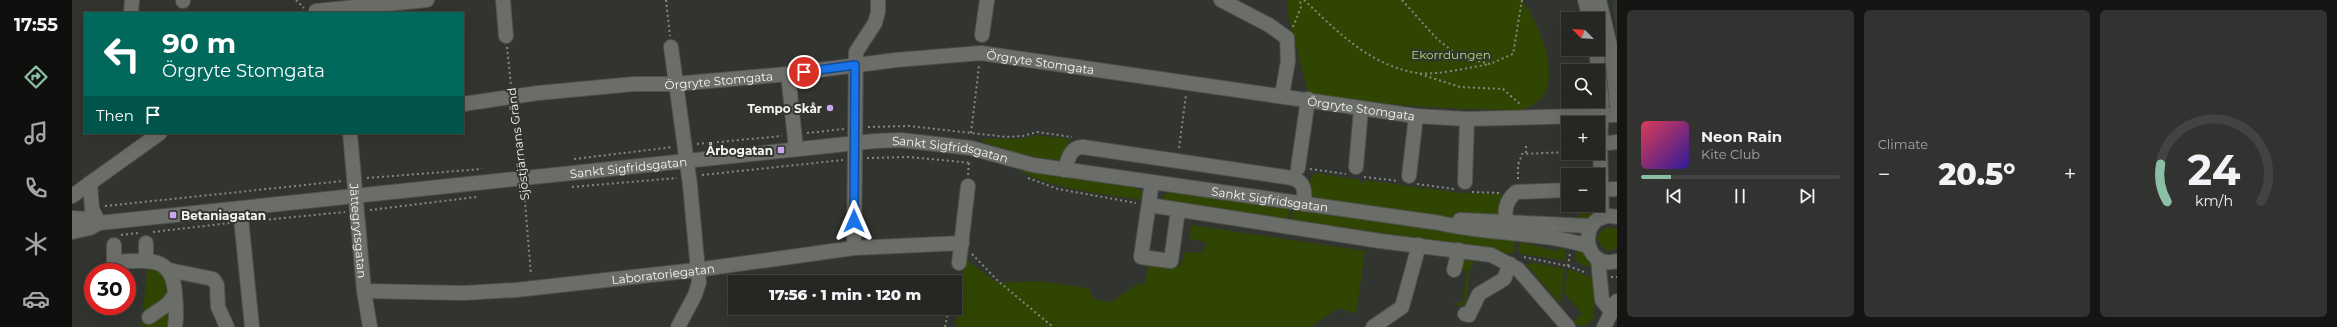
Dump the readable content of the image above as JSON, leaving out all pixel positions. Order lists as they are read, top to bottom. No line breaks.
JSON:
{"streets":{"street":["Örgryte Stomgata","Sankt Sigfridsgatan","Jättegrytsgatan","Laboratoriegatan"],"path":["Sjöstjärnans Gränd"]},"crossings":[["Örgryte Stomgata","Sjöstjärnans Gränd"],["Sjöstjärnans Gränd","Sankt Sigfridsgatan"],["Sjöstjärnans Gränd","Laboratoriegatan"],["Sankt Sigfridsgatan","Jättegrytsgatan"],["Jättegrytsgatan","Laboratoriegatan"]],"parks":["Ekorrdungen"],"places":{"other":["Tempo Skår"],"transit":["Årbogatan","Betaniagatan"]},"north":"top left","page":{"tabs":"17:55","tile":"Climate","map_buttons":["+","−"],"turn":["90 m","Örgryte Stomgata"],"then":"Then","song":["Neon Rain","Kite Club"],"heat":["−","20.5°","+"],"limit":"30","trip":"17:56 · 1 min · 120 m","gauge":["24","km/h"]}}
